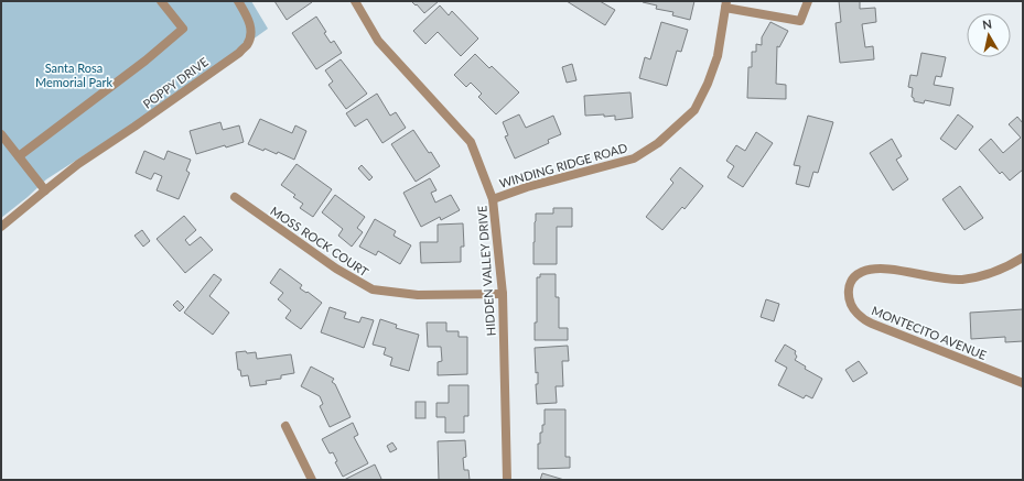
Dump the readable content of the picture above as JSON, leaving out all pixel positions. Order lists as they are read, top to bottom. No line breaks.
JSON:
{"streets":{"street":["POPPY DRIVE","WINDING RIDGE ROAD","MOSS ROCK COURT","HIDDEN VALLEY DRIVE","MONTECITO AVENUE"]},"crossings":[["WINDING RIDGE ROAD","HIDDEN VALLEY DRIVE"],["MOSS ROCK COURT","HIDDEN VALLEY DRIVE"]],"parks":["Santa Rosa Memorial Park"],"north":"top"}
